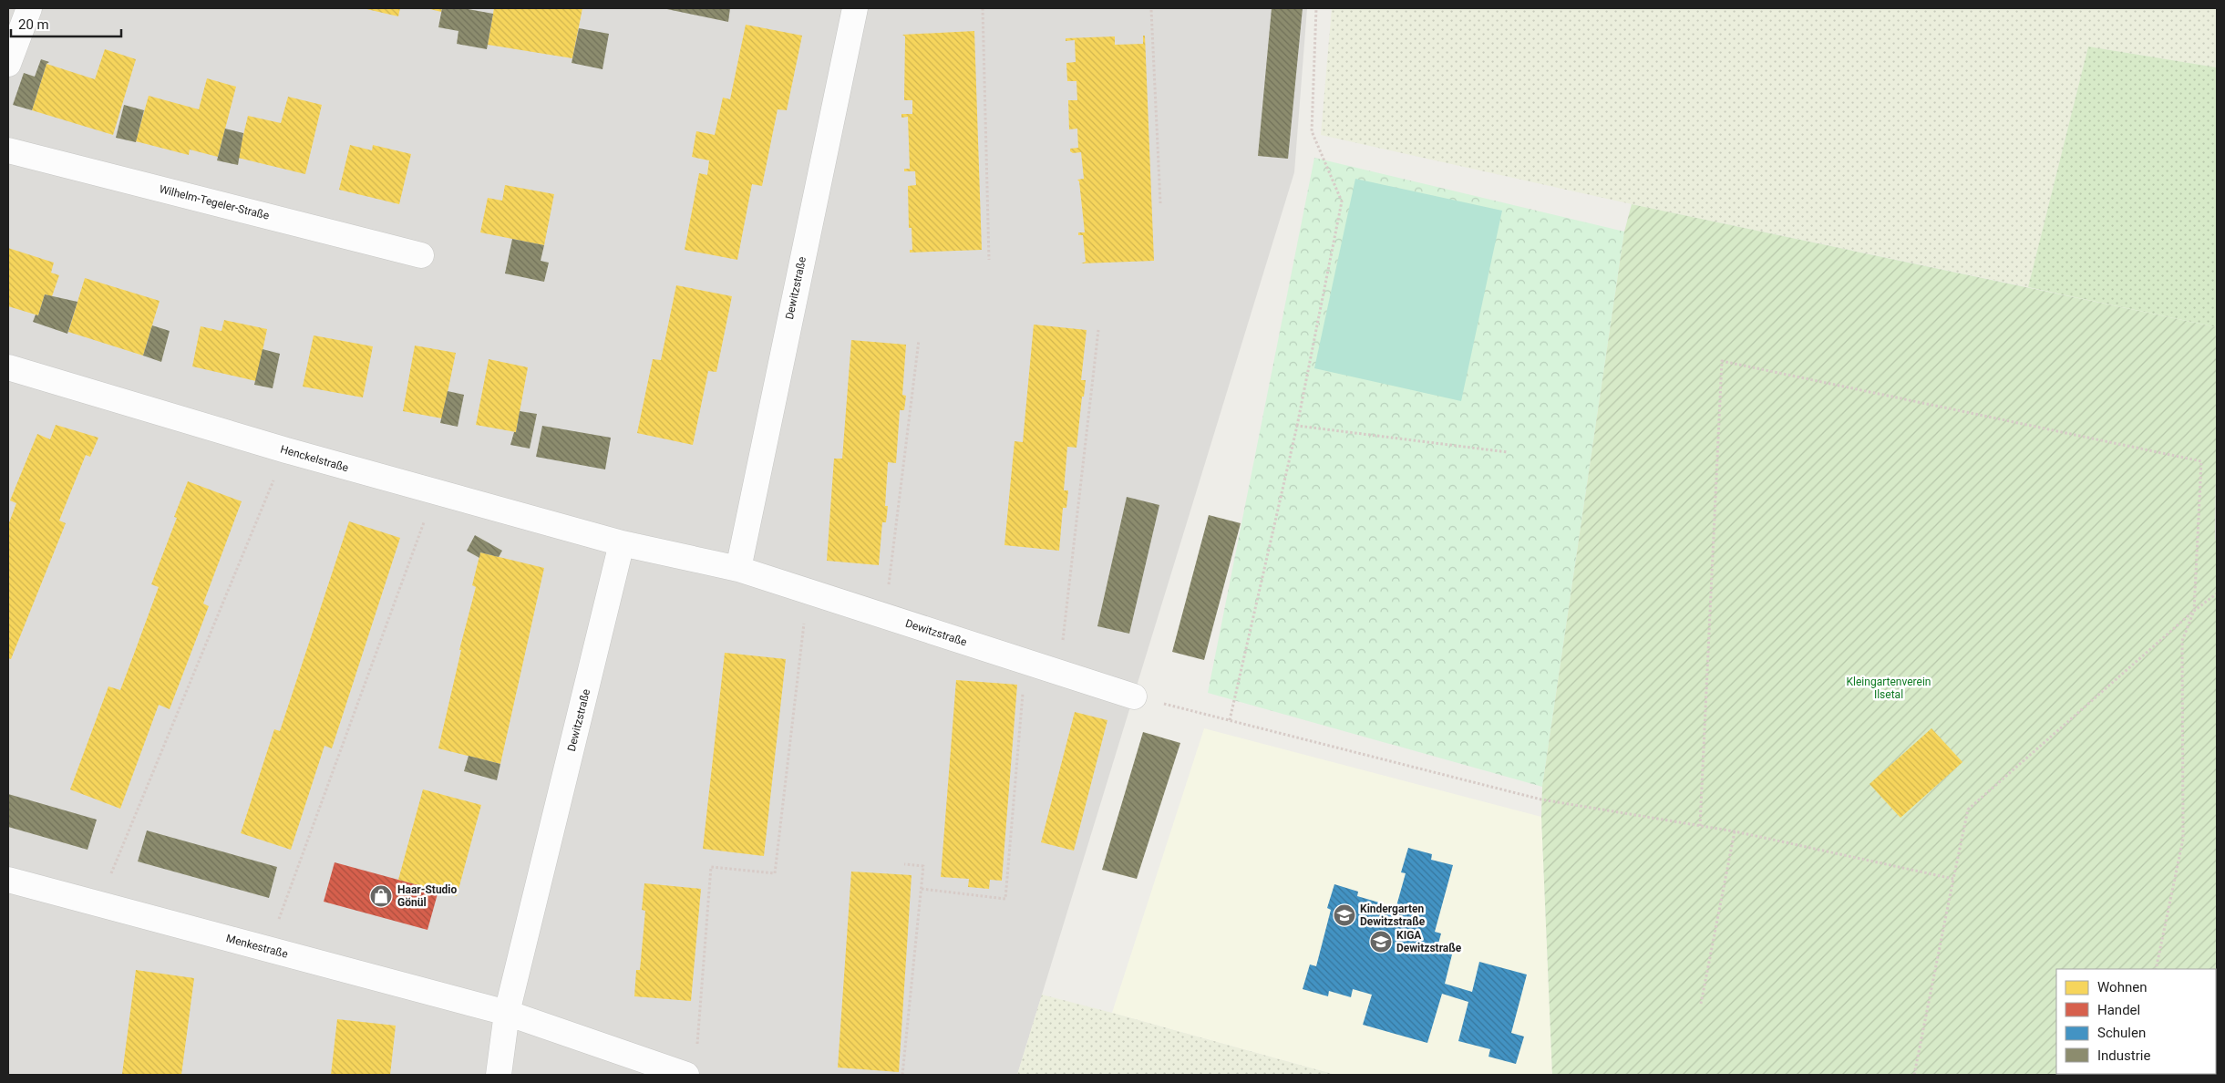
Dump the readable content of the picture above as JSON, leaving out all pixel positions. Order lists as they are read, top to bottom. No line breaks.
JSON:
{"streets":{"street":["Wilhelm-Tegeler-Straße","Dewitzstraße","Henckelstraße","Menkestraße"]},"crossings":[["Dewitzstraße","Henckelstraße"],["Dewitzstraße","Menkestraße"]],"parks":["Kleingartenverein Ilsetal"],"places":{"shop":["Haar-Studio Gönül"],"school or university":["Kindergarten Dewitzstraße","KIGA Dewitzstraße"]},"legend":["Wohnen","Handel","Schulen","Industrie"],"scale_bar":"20 m"}
